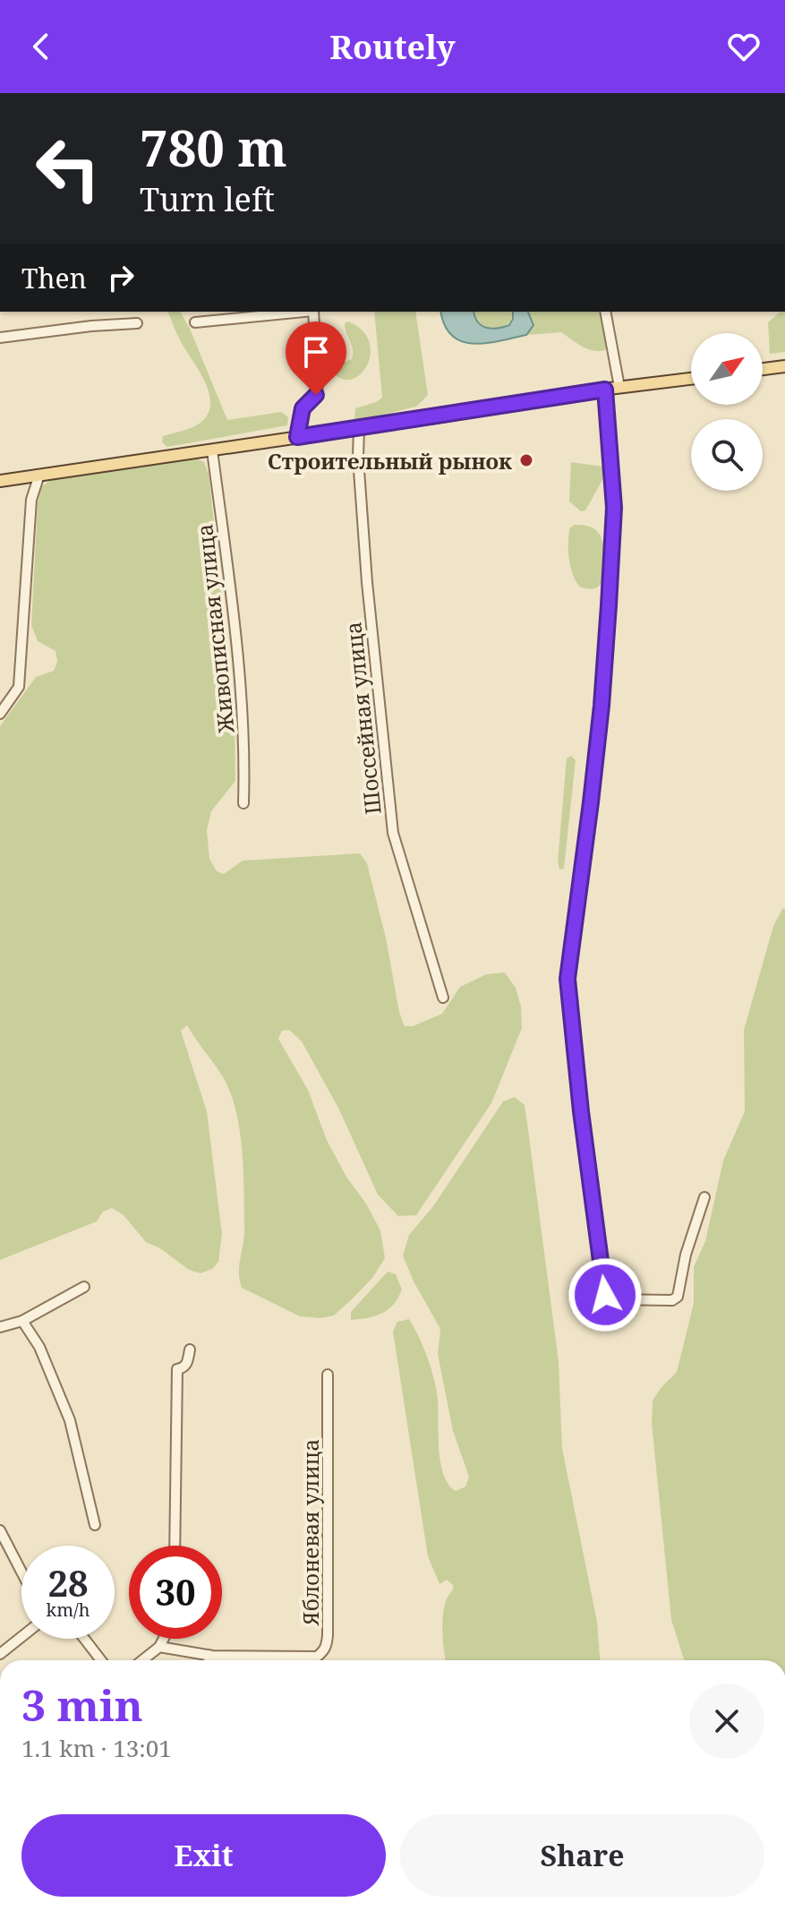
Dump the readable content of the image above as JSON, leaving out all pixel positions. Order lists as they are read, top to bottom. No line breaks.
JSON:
{"streets":{"street":["Живописная улица","Шоссейная улица","Яблоневая улица"]},"places":["Строительный рынок"],"north":"top right","page":{"header":"Routely","turn":["780 m","Turn left"],"then":"Then","speed":"28 km/h","limit":"30","heading":["3 min","1.1 km · 13:01"],"buttons":["Exit","Share"]}}
